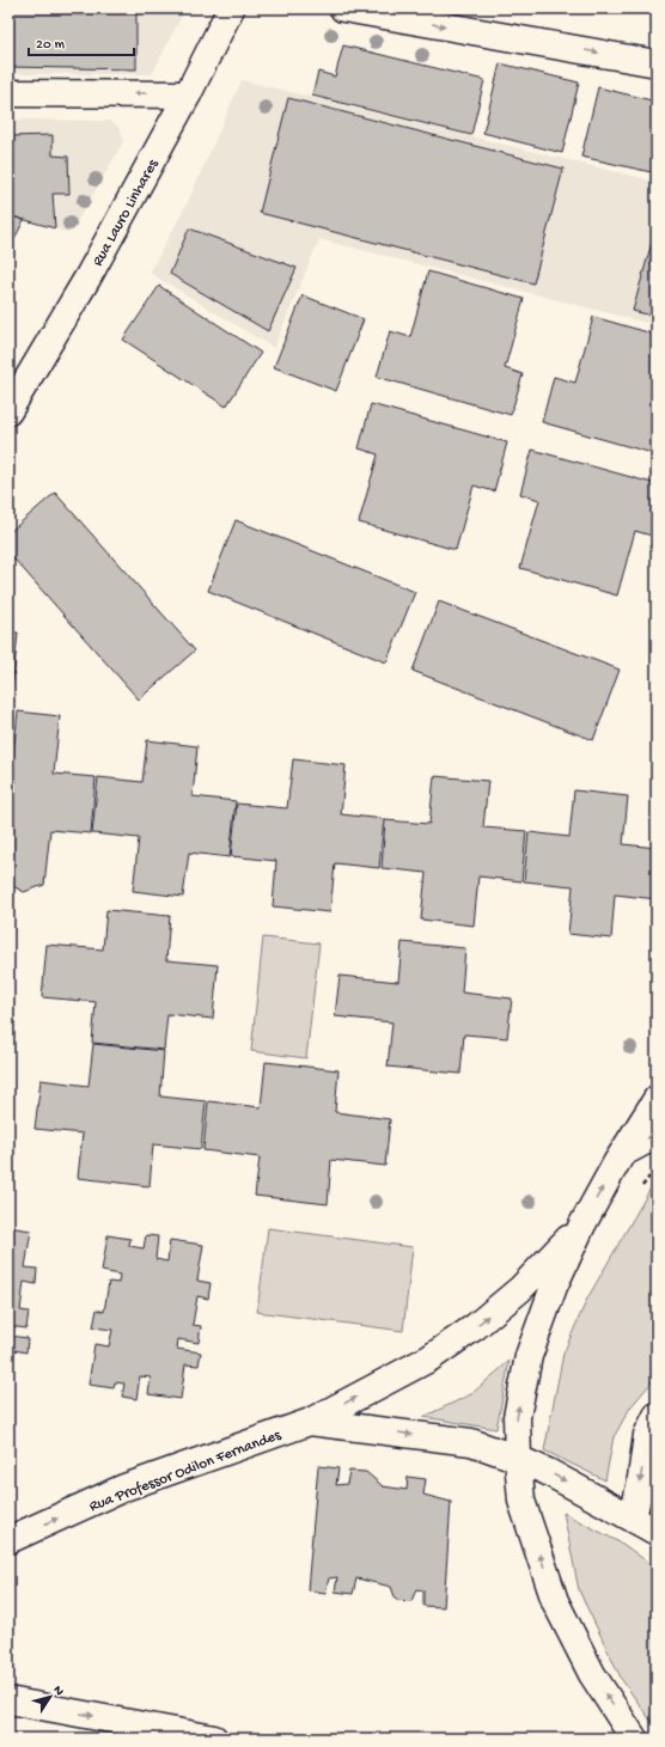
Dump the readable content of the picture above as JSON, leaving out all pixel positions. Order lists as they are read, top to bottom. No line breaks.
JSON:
{"streets":{"street":["Rua Lauro Linhares","Rua Professor Odilon Fernandes"]},"one_way":["Rua Professor Odilon Fernandes"],"scale_bar":"20 m","north":"top right"}
